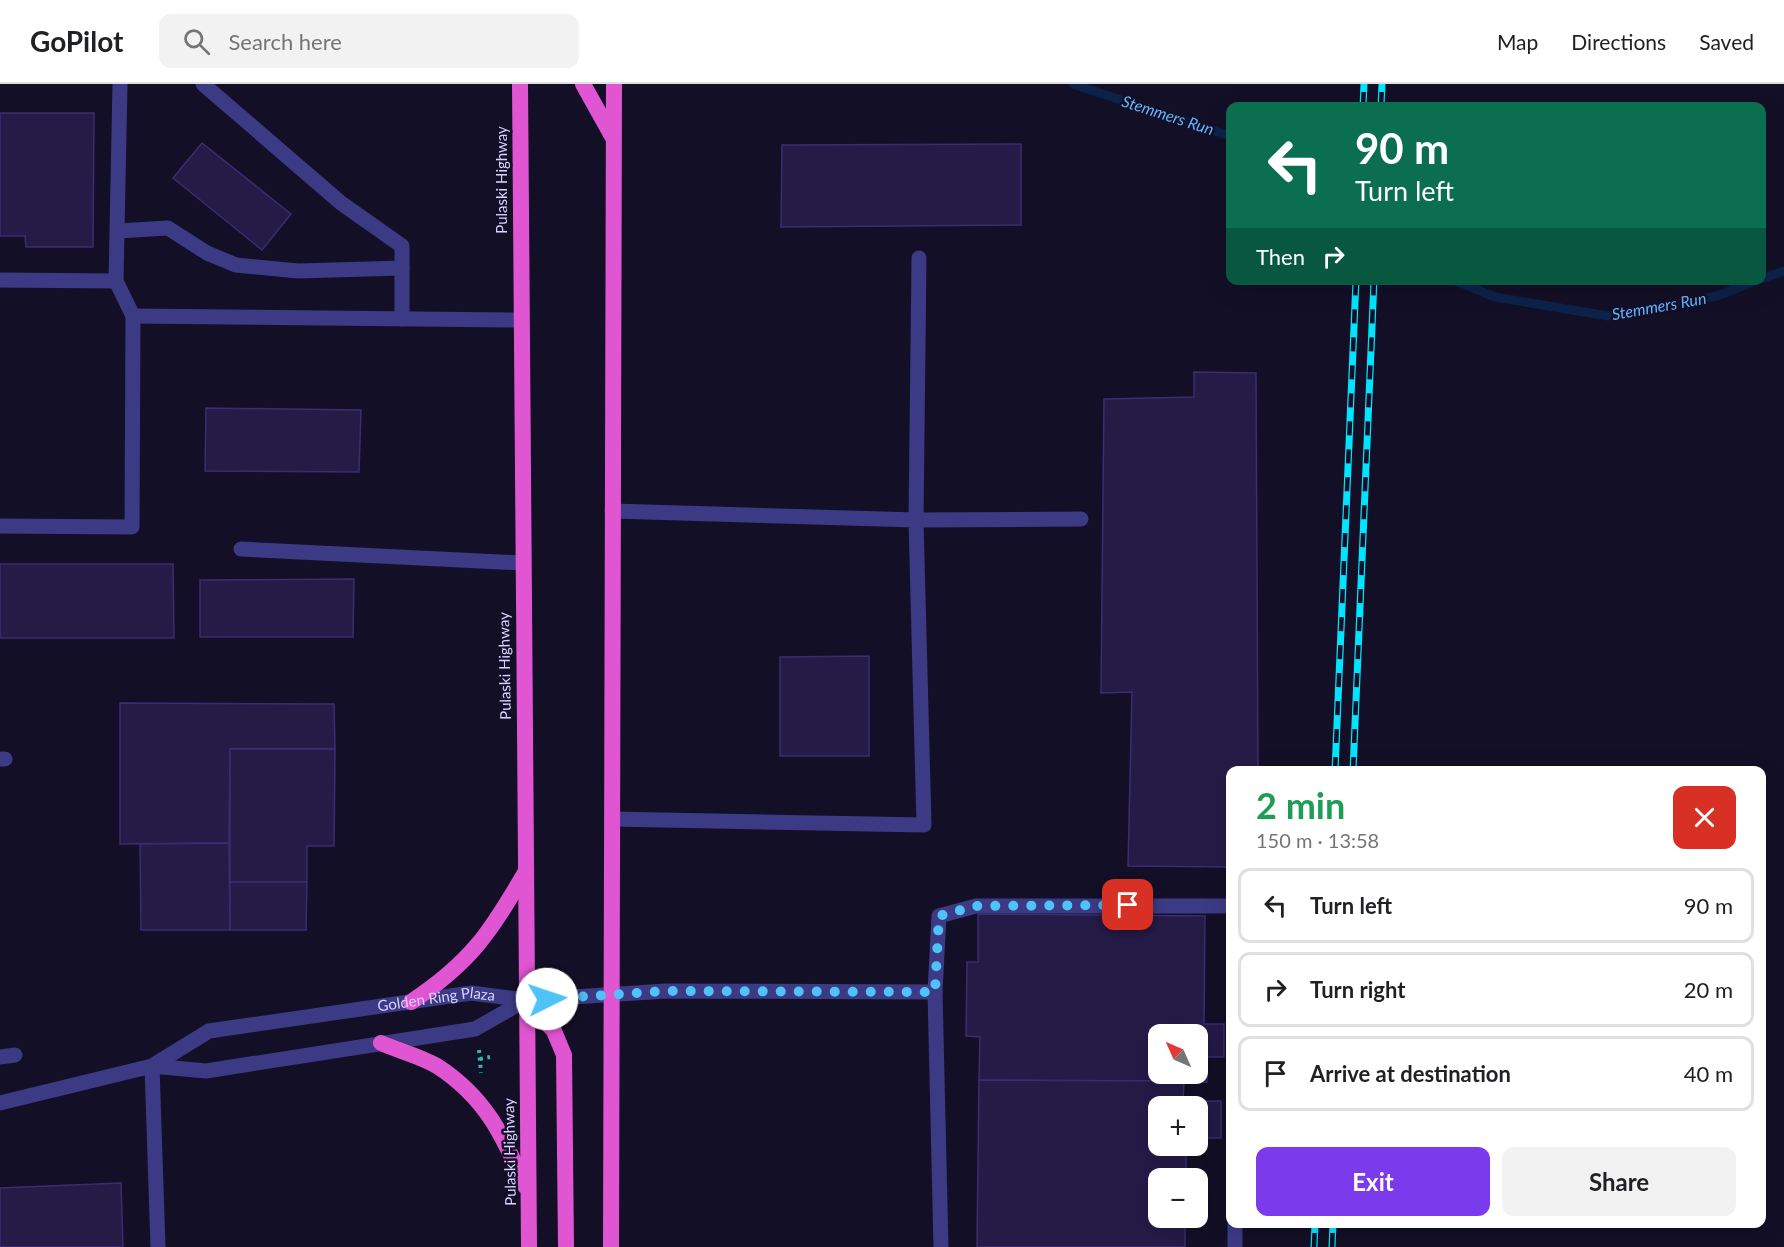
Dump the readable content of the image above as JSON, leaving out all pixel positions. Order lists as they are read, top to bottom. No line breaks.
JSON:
{"streets":{"highway":["Pulaski Highway"],"street":["Golden Ring Plaza"]},"crossings":[["Pulaski Highway","Golden Ring Plaza"]],"water":["Stemmers Run"],"north":"top left","page":{"header":"GoPilot","search":"Search here","nav":["Map","Directions","Saved"],"turn":["90 m","Turn left"],"then":"Then","heading":["2 min","150 m · 13:58"],"list":[{"name":"Turn left","value":"90 m"},{"name":"Turn right","value":"20 m"},{"name":"Arrive at destination","value":"40 m"}],"map_buttons":["+","−"],"buttons":["Exit","Share"]}}
